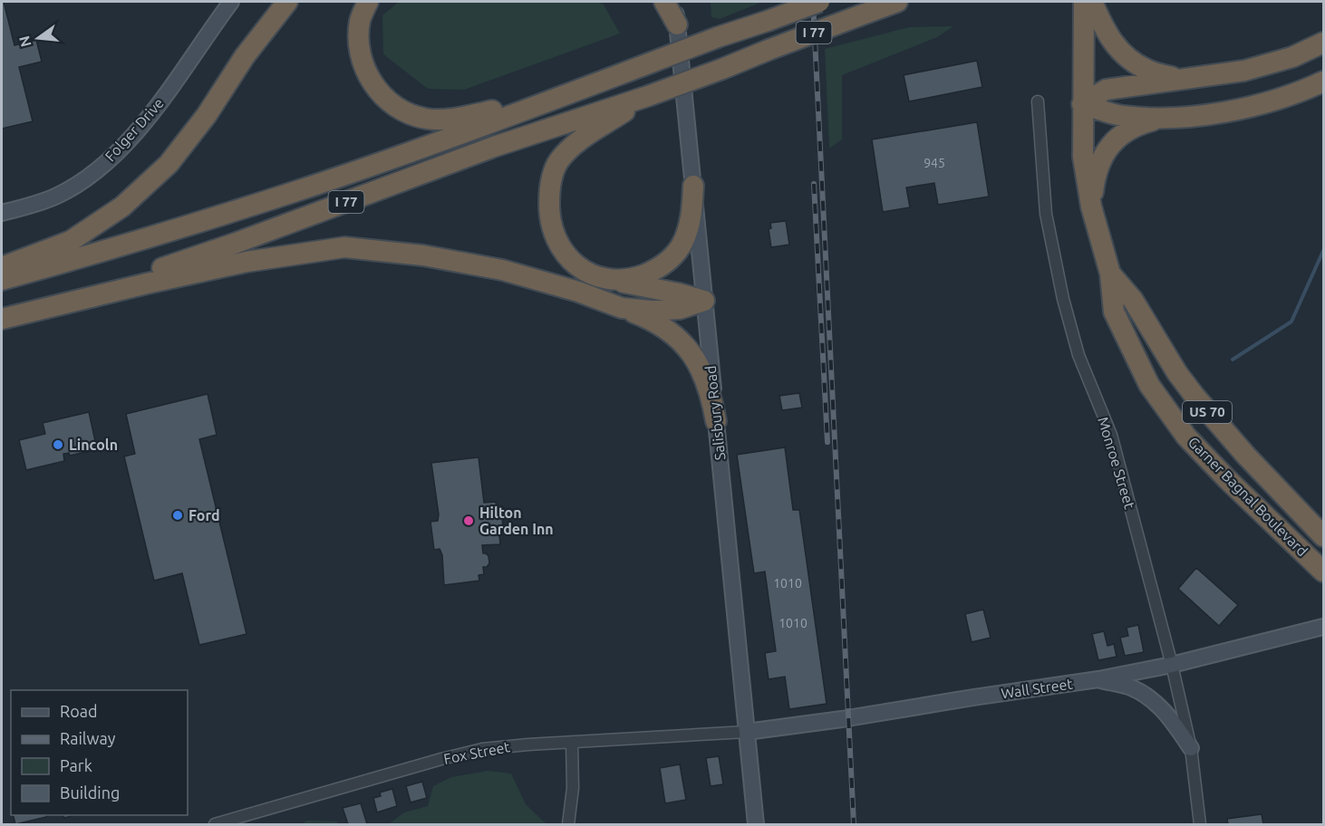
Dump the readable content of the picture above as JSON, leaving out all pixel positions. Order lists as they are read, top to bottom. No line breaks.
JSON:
{"streets":{"highway":["I 77","US 70","Garner Bagnal Boulevard"],"street":["Folger Drive","Salisbury Road","Monroe Street","Wall Street","Fox Street"]},"crossings":[["Salisbury Road","Wall Street"],["Salisbury Road","Fox Street"],["Monroe Street","Wall Street"],["Wall Street","Fox Street"]],"places":["Lincoln","Ford","Hilton Garden Inn"],"house_numbers":["945","1010","1010"],"legend":["Road","Railway","Park","Building"],"north":"left"}
